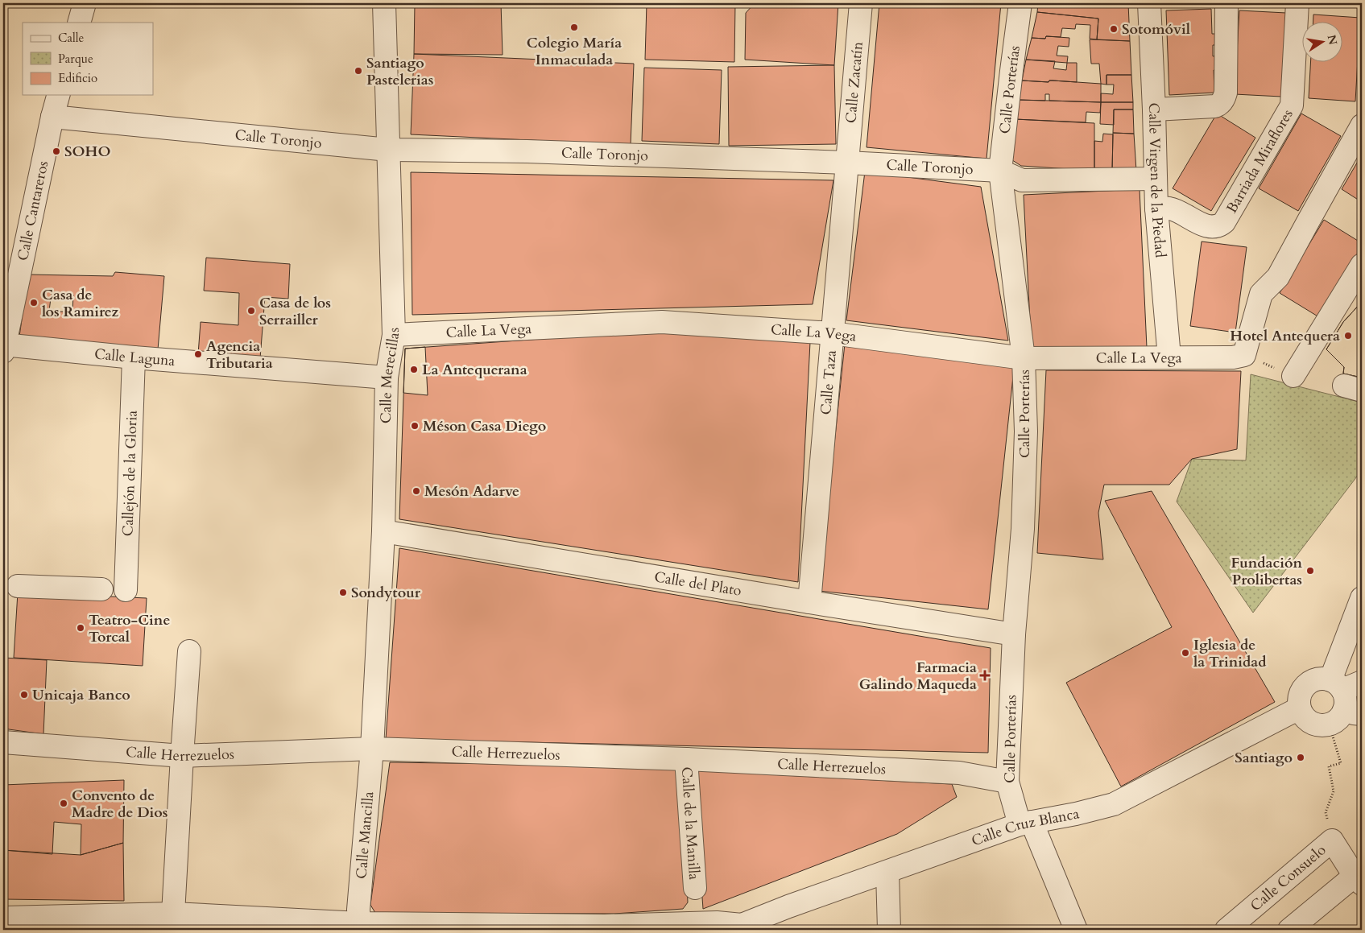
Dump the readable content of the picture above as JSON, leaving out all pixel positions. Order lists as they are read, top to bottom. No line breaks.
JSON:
{"streets":{"street":["Calle Zacatín","Calle Porterías","Calle Toronjo","Barriada Miraflores","Calle Virgen de la Piedad","Calle Cantareros","Calle La Vega","Calle Laguna","Calle Merecillas","Calle Taza","Callejón de la Gloria","Calle del Plato","Calle Herrezuelos","Calle de la Manilla","Calle Cruz Blanca","Calle Mancilla","Calle Consuelo"]},"crossings":[["Calle Zacatín","Calle Toronjo"],["Calle Zacatín","Calle Taza"],["Calle Porterías","Calle Toronjo"],["Calle Porterías","Calle La Vega"],["Calle Porterías","Calle del Plato"],["Calle Porterías","Calle Herrezuelos"],["Calle Porterías","Calle Cruz Blanca"],["Calle Toronjo","Calle Virgen de la Piedad"],["Calle Toronjo","Calle Cantareros"],["Calle Toronjo","Calle Merecillas"],["Calle Toronjo","Calle Taza"],["Barriada Miraflores","Calle Virgen de la Piedad"],["Calle Virgen de la Piedad","Calle La Vega"],["Calle Cantareros","Calle Laguna"],["Calle La Vega","Calle Merecillas"],["Calle La Vega","Calle Taza"],["Calle Laguna","Calle Merecillas"],["Calle Laguna","Callejón de la Gloria"],["Calle Merecillas","Calle del Plato"],["Calle Merecillas","Calle Herrezuelos"],["Calle Merecillas","Calle Mancilla"],["Calle Taza","Calle del Plato"],["Calle Herrezuelos","Calle de la Manilla"],["Calle Herrezuelos","Calle Mancilla"]],"places":{"other":["Colegio María Inmaculada","Sotomóvil","Santiago Pastelerias","SOHO","Casa de los Ramirez","Casa de los Serrailler","Hotel Antequera","Agencia Tributaria","La Antequerana","Méson Casa Diego","Mesón Adarve","Fundación Prolibertas","Sondytour","Teatro-Cine Torcal","Iglesia de la Trinidad","Unicaja Banco","Santiago","Convento de Madre de Dios"],"health":["Farmacia Galindo Maqueda"]},"legend":["Calle","Parque","Edificio"],"north":"right"}
